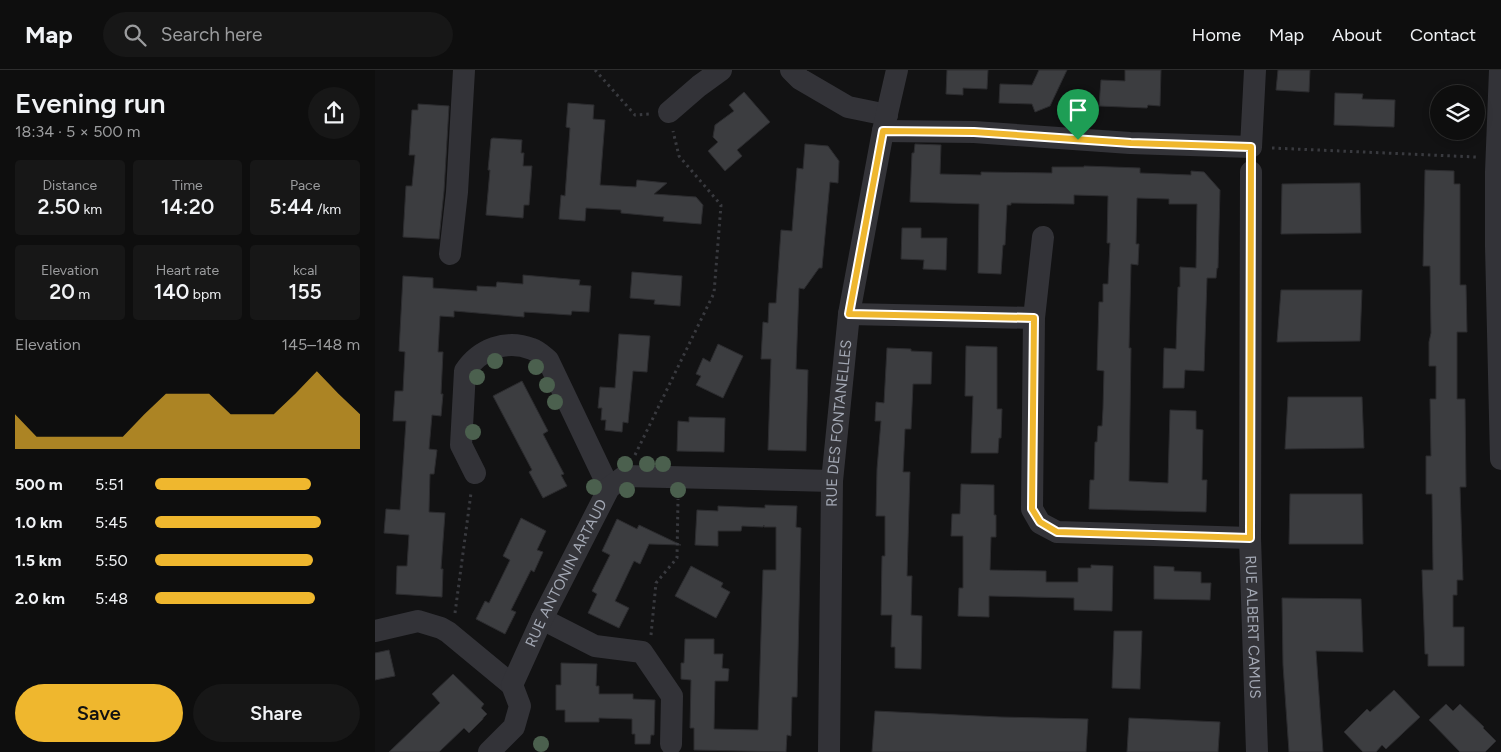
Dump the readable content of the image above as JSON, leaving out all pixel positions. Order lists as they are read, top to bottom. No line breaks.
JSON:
{"streets":{"street":["RUE DES FONTANELLES","RUE ANTONIN ARTAUD","RUE ALBERT CAMUS"]},"page":{"header":"Map","search":"Search here","nav":["Home","Map","About","Contact"],"heading":["Evening run","18:34 · 5 × 500 m"],"stats":[["Distance","2.50 km"],["Time","14:20"],["Pace","5:44 /km"],["Elevation","20 m"],["Heart rate","140 bpm"],["kcal","155"]],"chart":["Elevation","145–148 m"],"list":[{"name":"500 m","note":"5:51"},{"name":"1.0 km","note":"5:45"},{"name":"1.5 km","note":"5:50"},{"name":"2.0 km","note":"5:48"}],"buttons":["Save","Share"]}}
